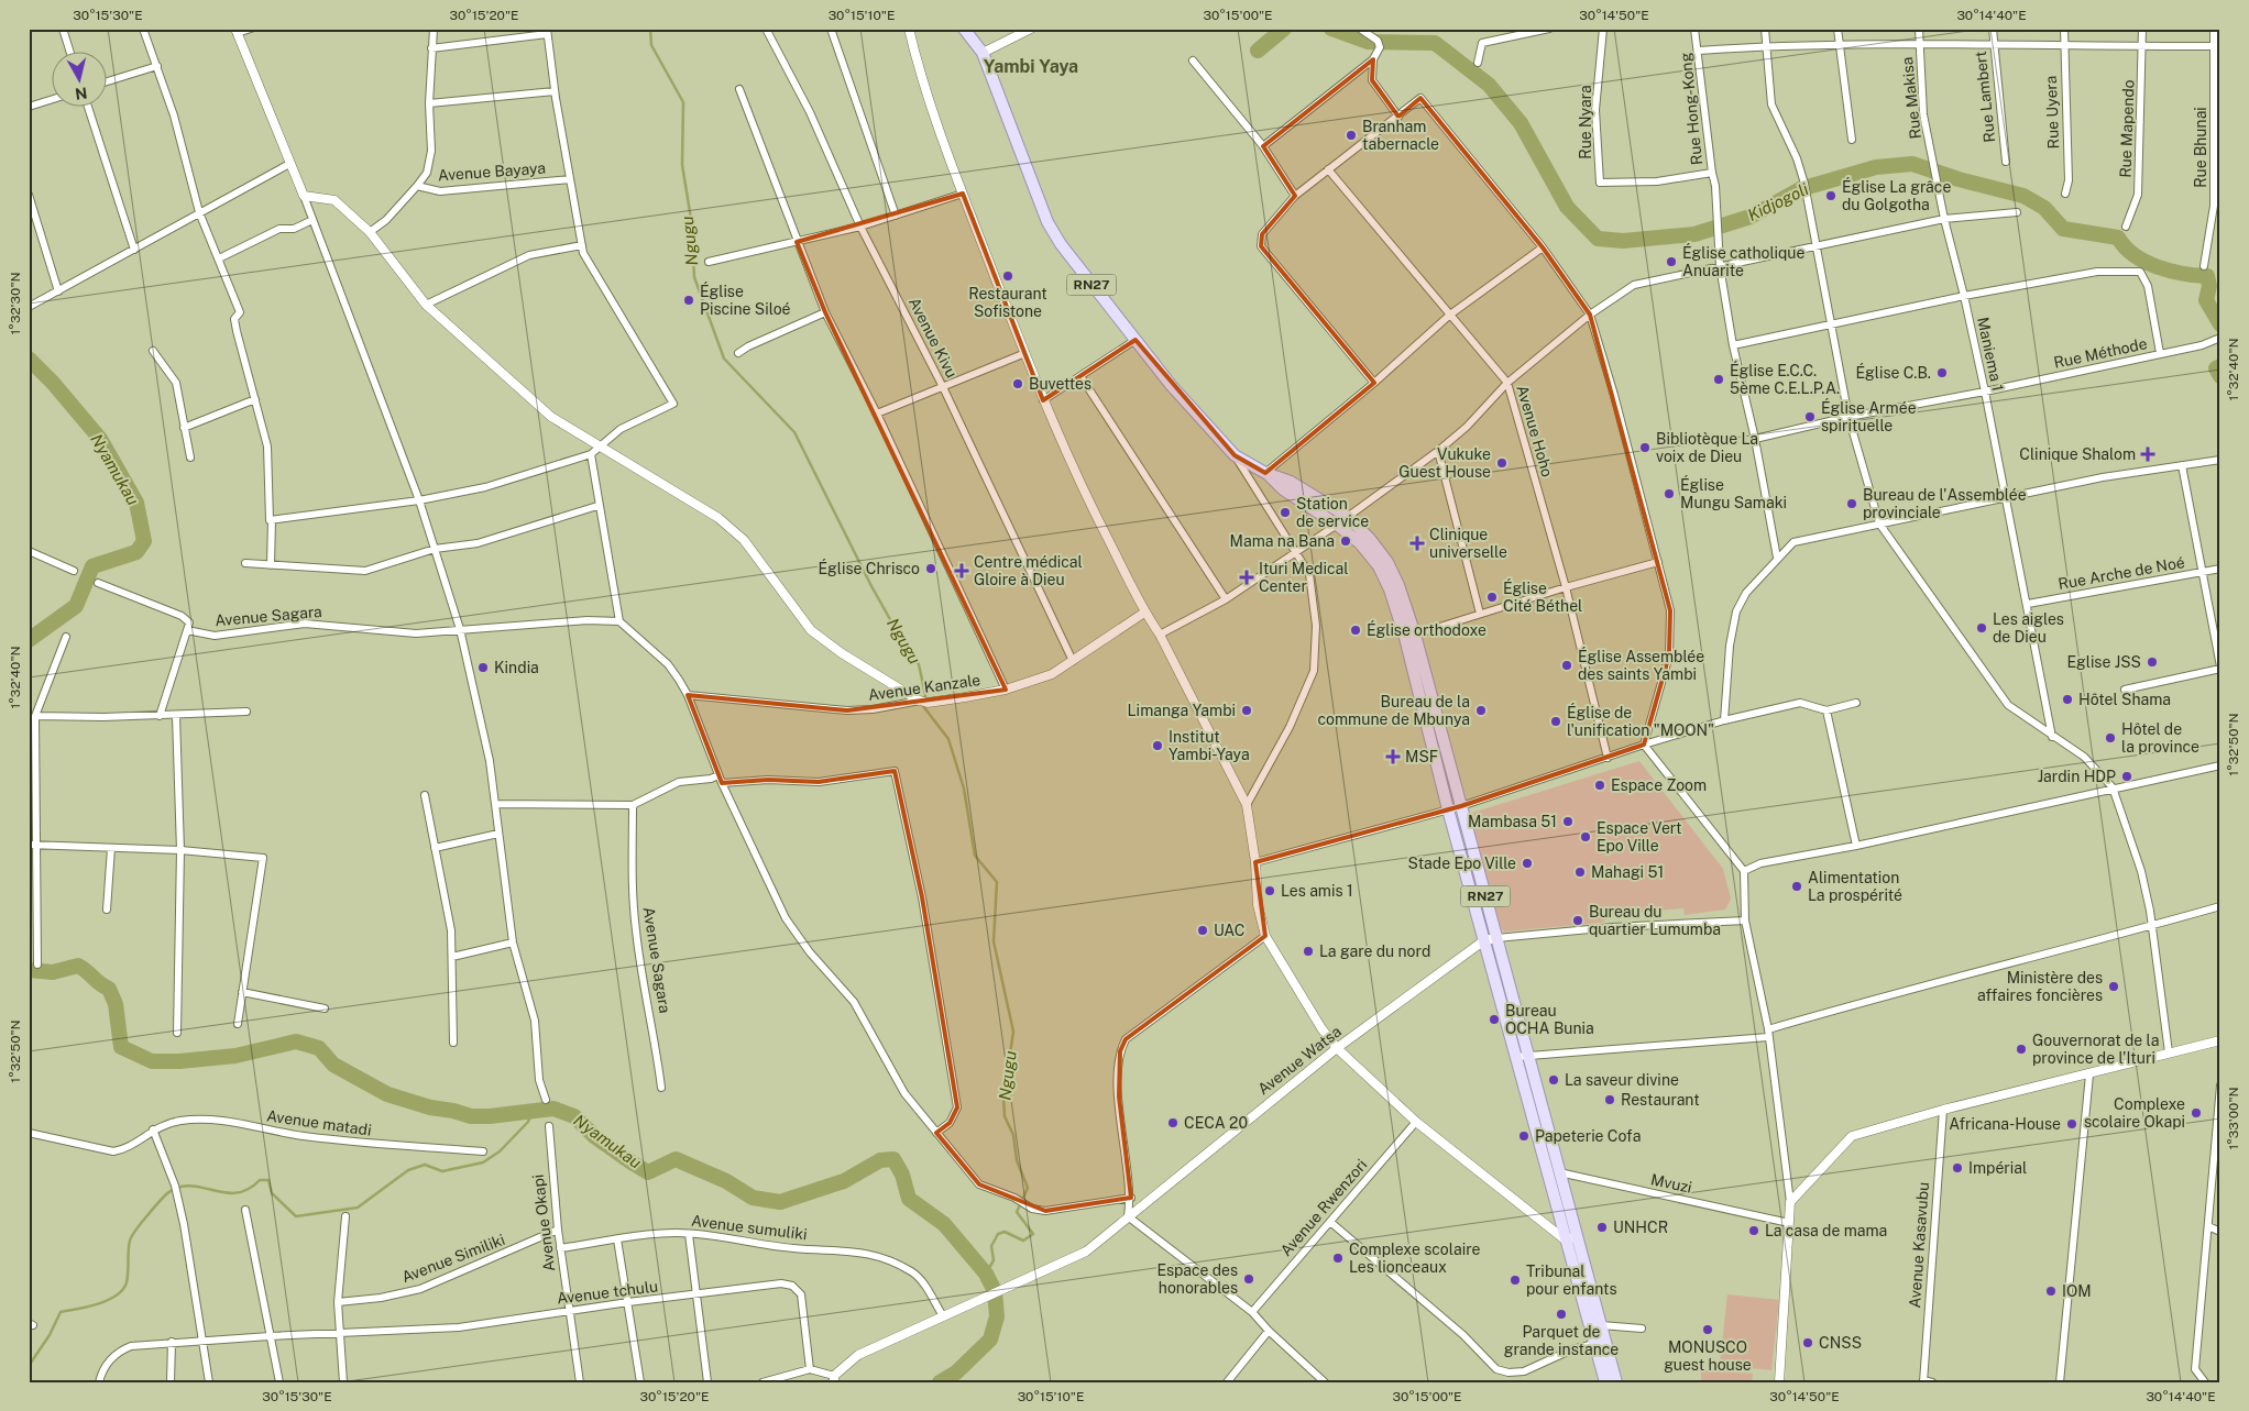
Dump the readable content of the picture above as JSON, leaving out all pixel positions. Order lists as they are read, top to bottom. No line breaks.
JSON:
{"streets":{"main road":["RN27"],"street":["Rue Lambert","Rue Makisa","Rue Hong-Kong","Rue Uyera","Rue Nyara","Rue Mapendo","Rue Bhunai","Avenue Bayaya","Avenue Kivu","Rue Méthode","Maniema 1","Avenue Hoho","Rue Arche de Noé","Avenue Sagara","Avenue Kanzale","Avenue Watsa","Avenue matadi","Mvuzi","Avenue Rwenzori","Avenue Okapi","Avenue sumuliki","Avenue Kasavubu","Avenue Similiki","Avenue tchulu"]},"crossings":[["Rue Makisa","Maniema 1"],["Rue Hong-Kong","Rue Nyara"],["RN27","Avenue Watsa"],["RN27","Mvuzi"],["Avenue Kivu","Avenue Kanzale"],["Rue Méthode","Maniema 1"],["Maniema 1","Rue Arche de Noé"],["Avenue Watsa","Avenue sumuliki"],["Avenue Okapi","Avenue sumuliki"],["Avenue Okapi","Avenue Similiki"],["Avenue Okapi","Avenue tchulu"]],"districts":["Yambi Yaya"],"water":["Kidjogoli","Ngugu","Nyamukau"],"places":{"other":["Branham tabernacle","Église La grâce du Golgotha","Église catholique Anuarite","Restaurant Sofistone","Église Piscine Siloé","Église C.B.","Église E.C.C. 5ème C.E.L.P.A.","Buvettes","Église Armée spirituelle","Bibliotèque La voix de Dieu","Vukuke Guest House","Église Mungu Samaki","Bureau de l'Assemblée provinciale","Station de service","Mama na Bana","Église Chrisco","Église Cité Béthel","Les aigles de Dieu","Église orthodoxe","Eglise JSS","Église Assemblée des saints Yambi","Kindia","Hôtel Shama","Limanga Yambi","Bureau de la commune de Mbunya","Église de l'unification \"MOON\"","Hôtel de la province","Institut Yambi-Yaya","Jardin HDP","Espace Zoom","Mambasa 51","Espace Vert Epo Ville","Stade Epo Ville","Mahagi 51","Alimentation La prospérité","Les amis 1","Bureau du quartier Lumumba","UAC","La gare du nord","Ministère des affaires foncières","Bureau OCHA Bunia","Gouvernorat de la province de l'Ituri","La saveur divine","Restaurant","Complexe scolaire Okapi","CECA 20","Africana-House","Papeterie Cofa","Impérial","UNHCR","La casa de mama","Complexe scolaire Les lionceaux","Espace des honorables","Tribunal pour enfants","IOM","Parquet de grande instance","MONUSCO guest house","CNSS"],"health":["Clinique Shalom","Clinique universelle","Centre médical Gloire à Dieu","Ituri Medical Center","MSF"]},"north":"bottom","coordinates":["30°15'30\"E","30°15'20\"E","30°15'10\"E","30°15'00\"E","30°14'50\"E","30°14'40\"E","1°32'30\"N","1°32'40\"N","1°32'50\"N","1°33'00\"N"]}
